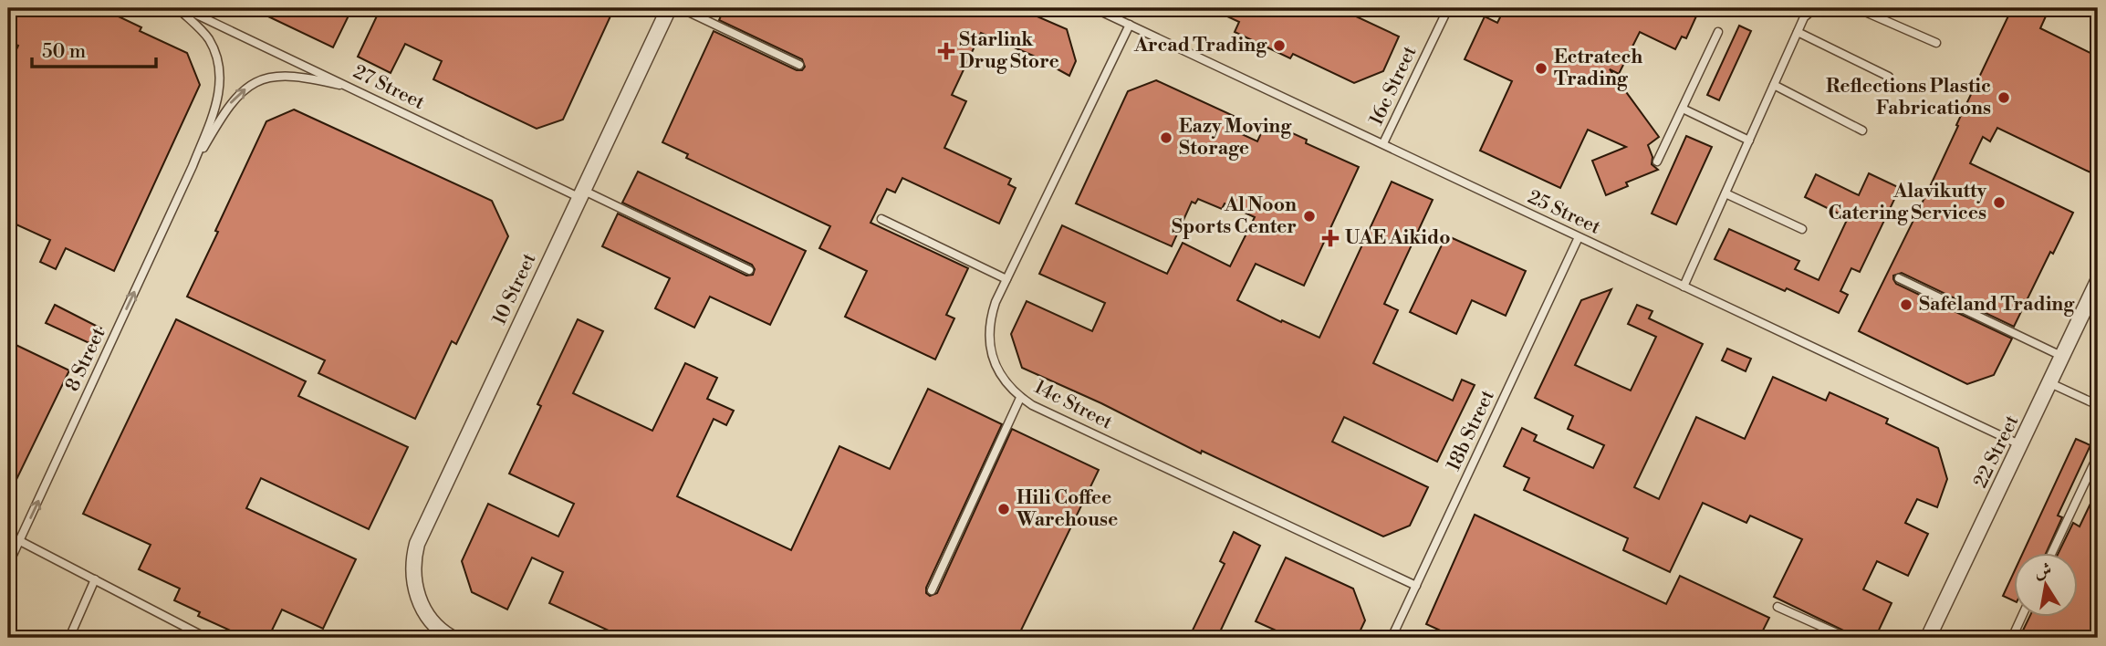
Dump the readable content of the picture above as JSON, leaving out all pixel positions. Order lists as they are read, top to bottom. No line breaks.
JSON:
{"streets":{"street":["10 Street","22 Street"],"lane":["16c Street","27 Street","25 Street","8 Street","14c Street","18b Street"]},"crossings":[["16c Street","25 Street"],["27 Street","10 Street"],["27 Street","8 Street"],["25 Street","14c Street"],["25 Street","18b Street"],["25 Street","22 Street"],["14c Street","18b Street"]],"one_way":["8 Street"],"places":{"other":["Arcad Trading","Ectratech Trading","Reflections Plastic Fabrications","Eazy Moving Storage","Alavikutty Catering Services","Al Noon Sports Center","Safeland Trading","Hili Coffee Warehouse"],"health":["Starlink Drug Store","UAE Aikido"]},"scale_bar":"50 m","north":"top"}
